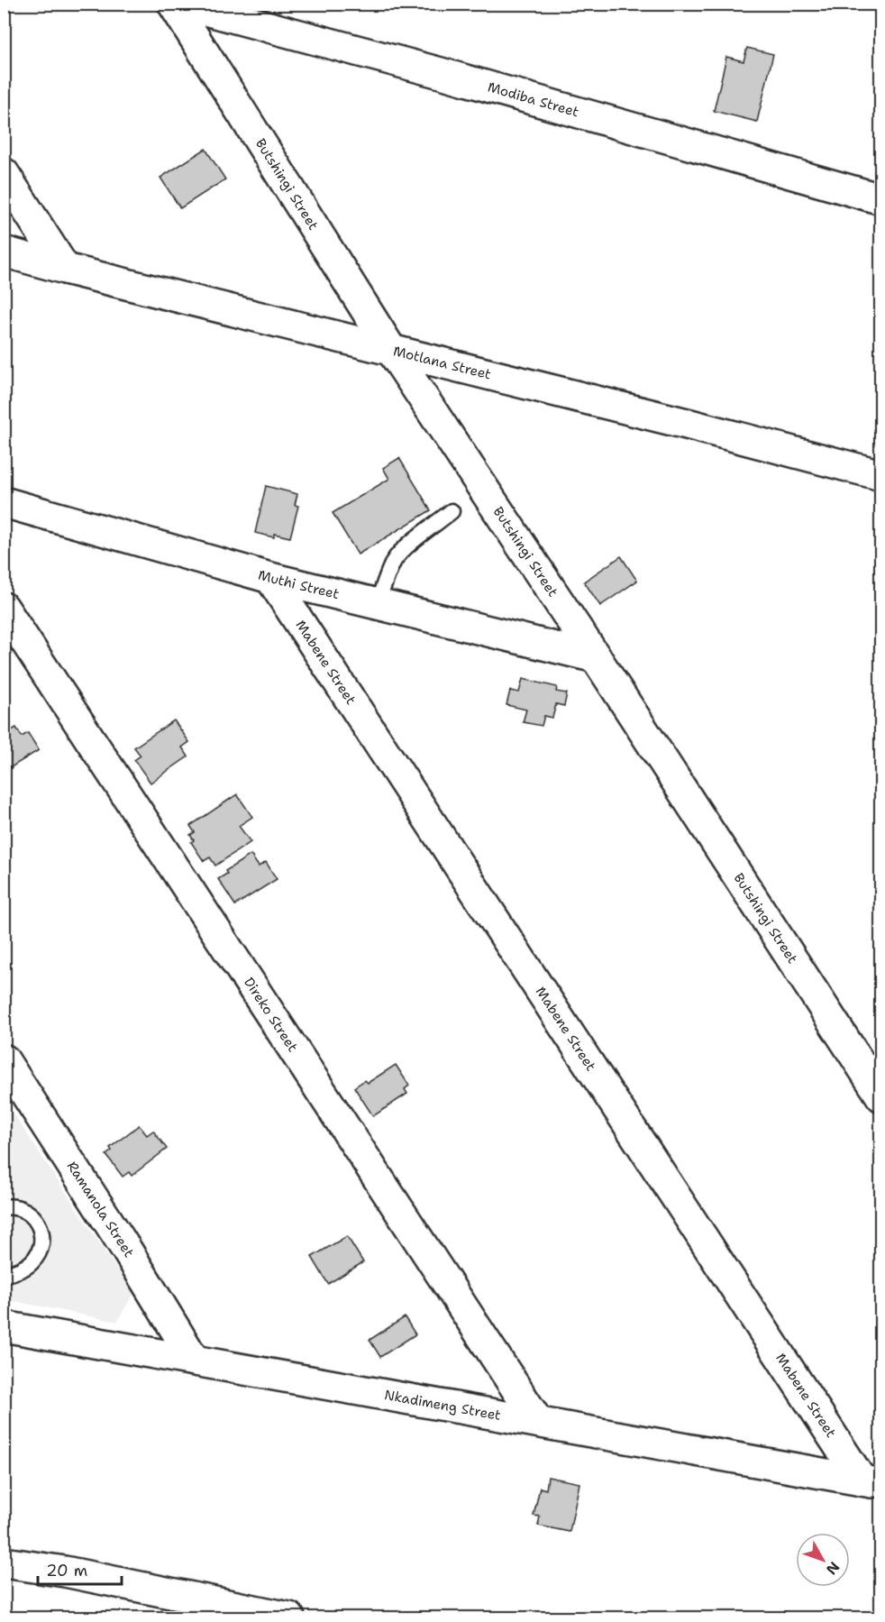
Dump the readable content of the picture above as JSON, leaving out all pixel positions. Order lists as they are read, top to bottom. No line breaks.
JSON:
{"streets":{"street":["Modiba Street","Butshingi Street","Motlana Street","Muthi Street","Mabene Street","Direko Street","Ramanola Street","Nkadimeng Street"]},"crossings":[["Butshingi Street","Motlana Street"],["Butshingi Street","Muthi Street"],["Muthi Street","Mabene Street"],["Mabene Street","Nkadimeng Street"],["Direko Street","Nkadimeng Street"],["Ramanola Street","Nkadimeng Street"]],"scale_bar":"20 m","north":"bottom right"}
